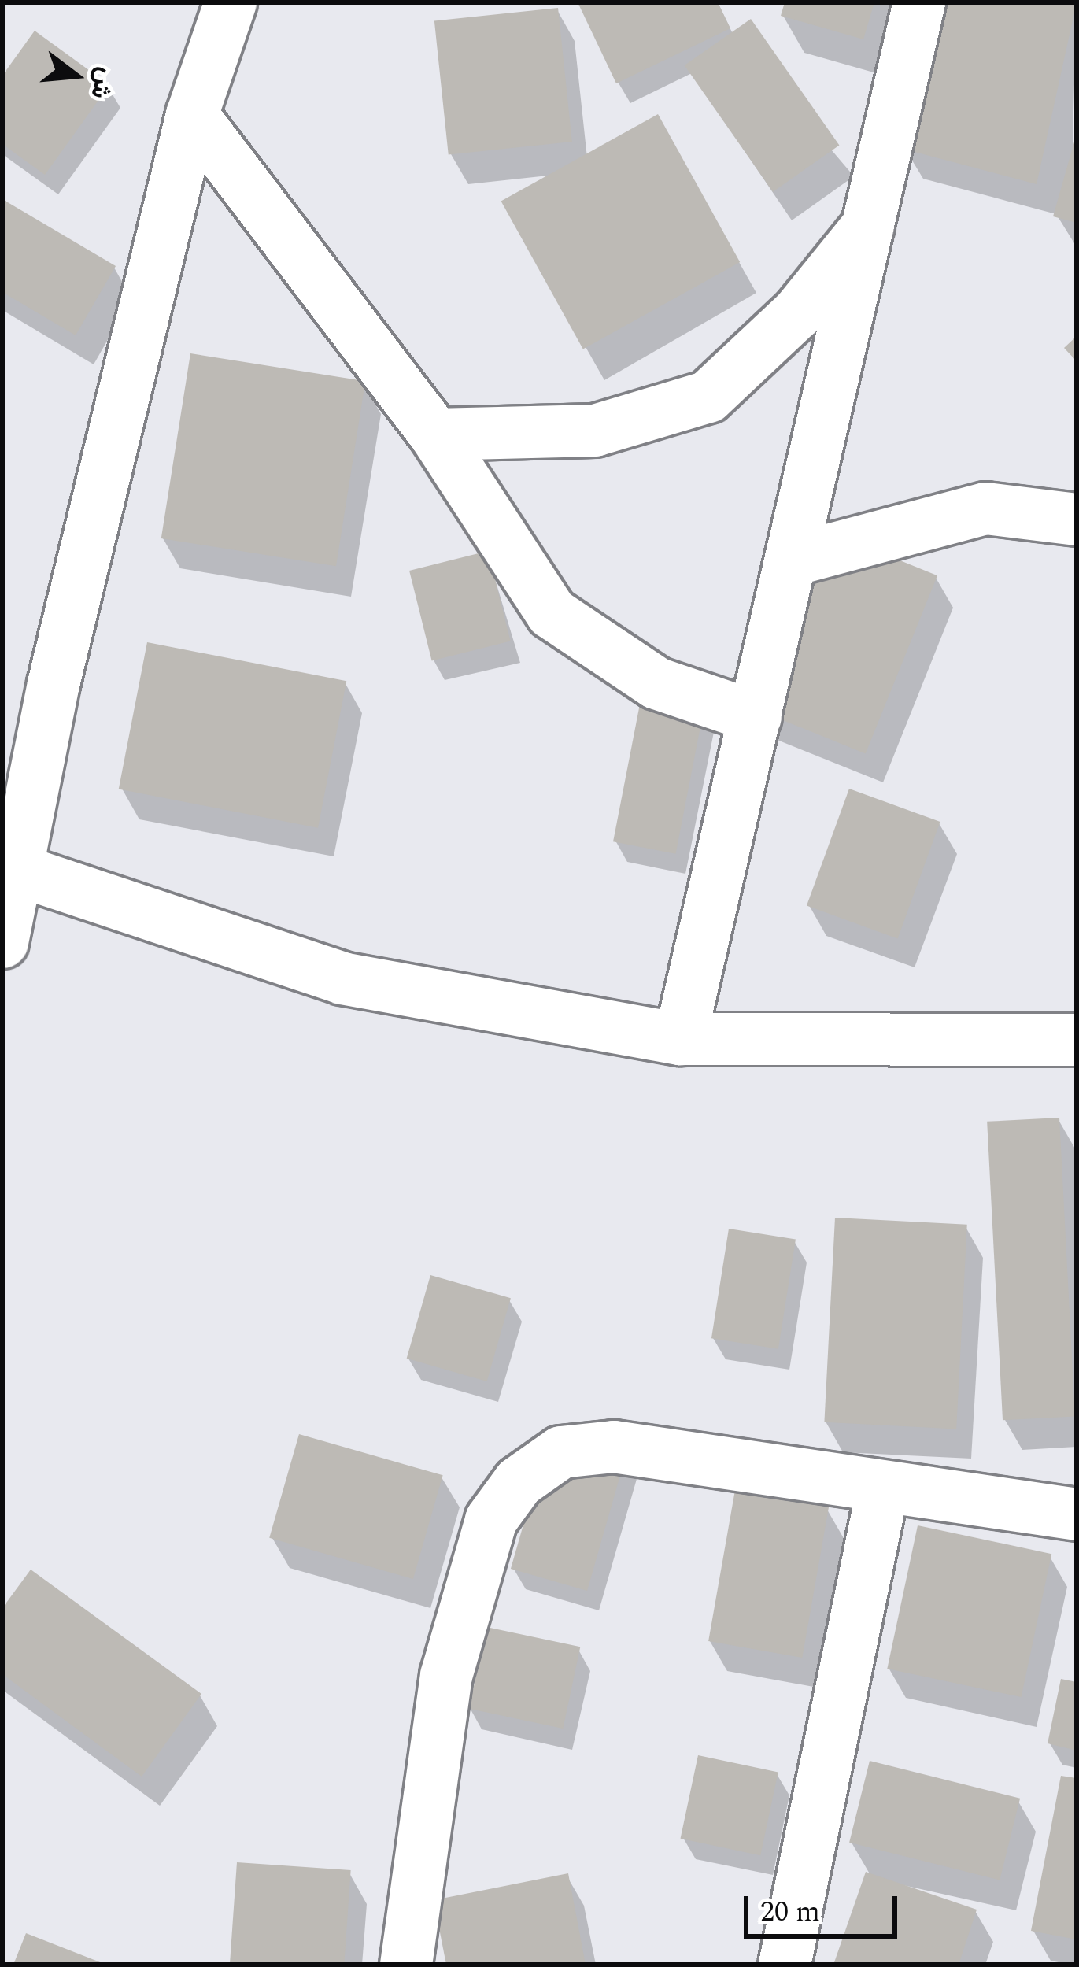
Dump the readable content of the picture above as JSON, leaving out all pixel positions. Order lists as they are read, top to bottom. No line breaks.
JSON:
{"scale_bar":"20 m","north":"right"}
